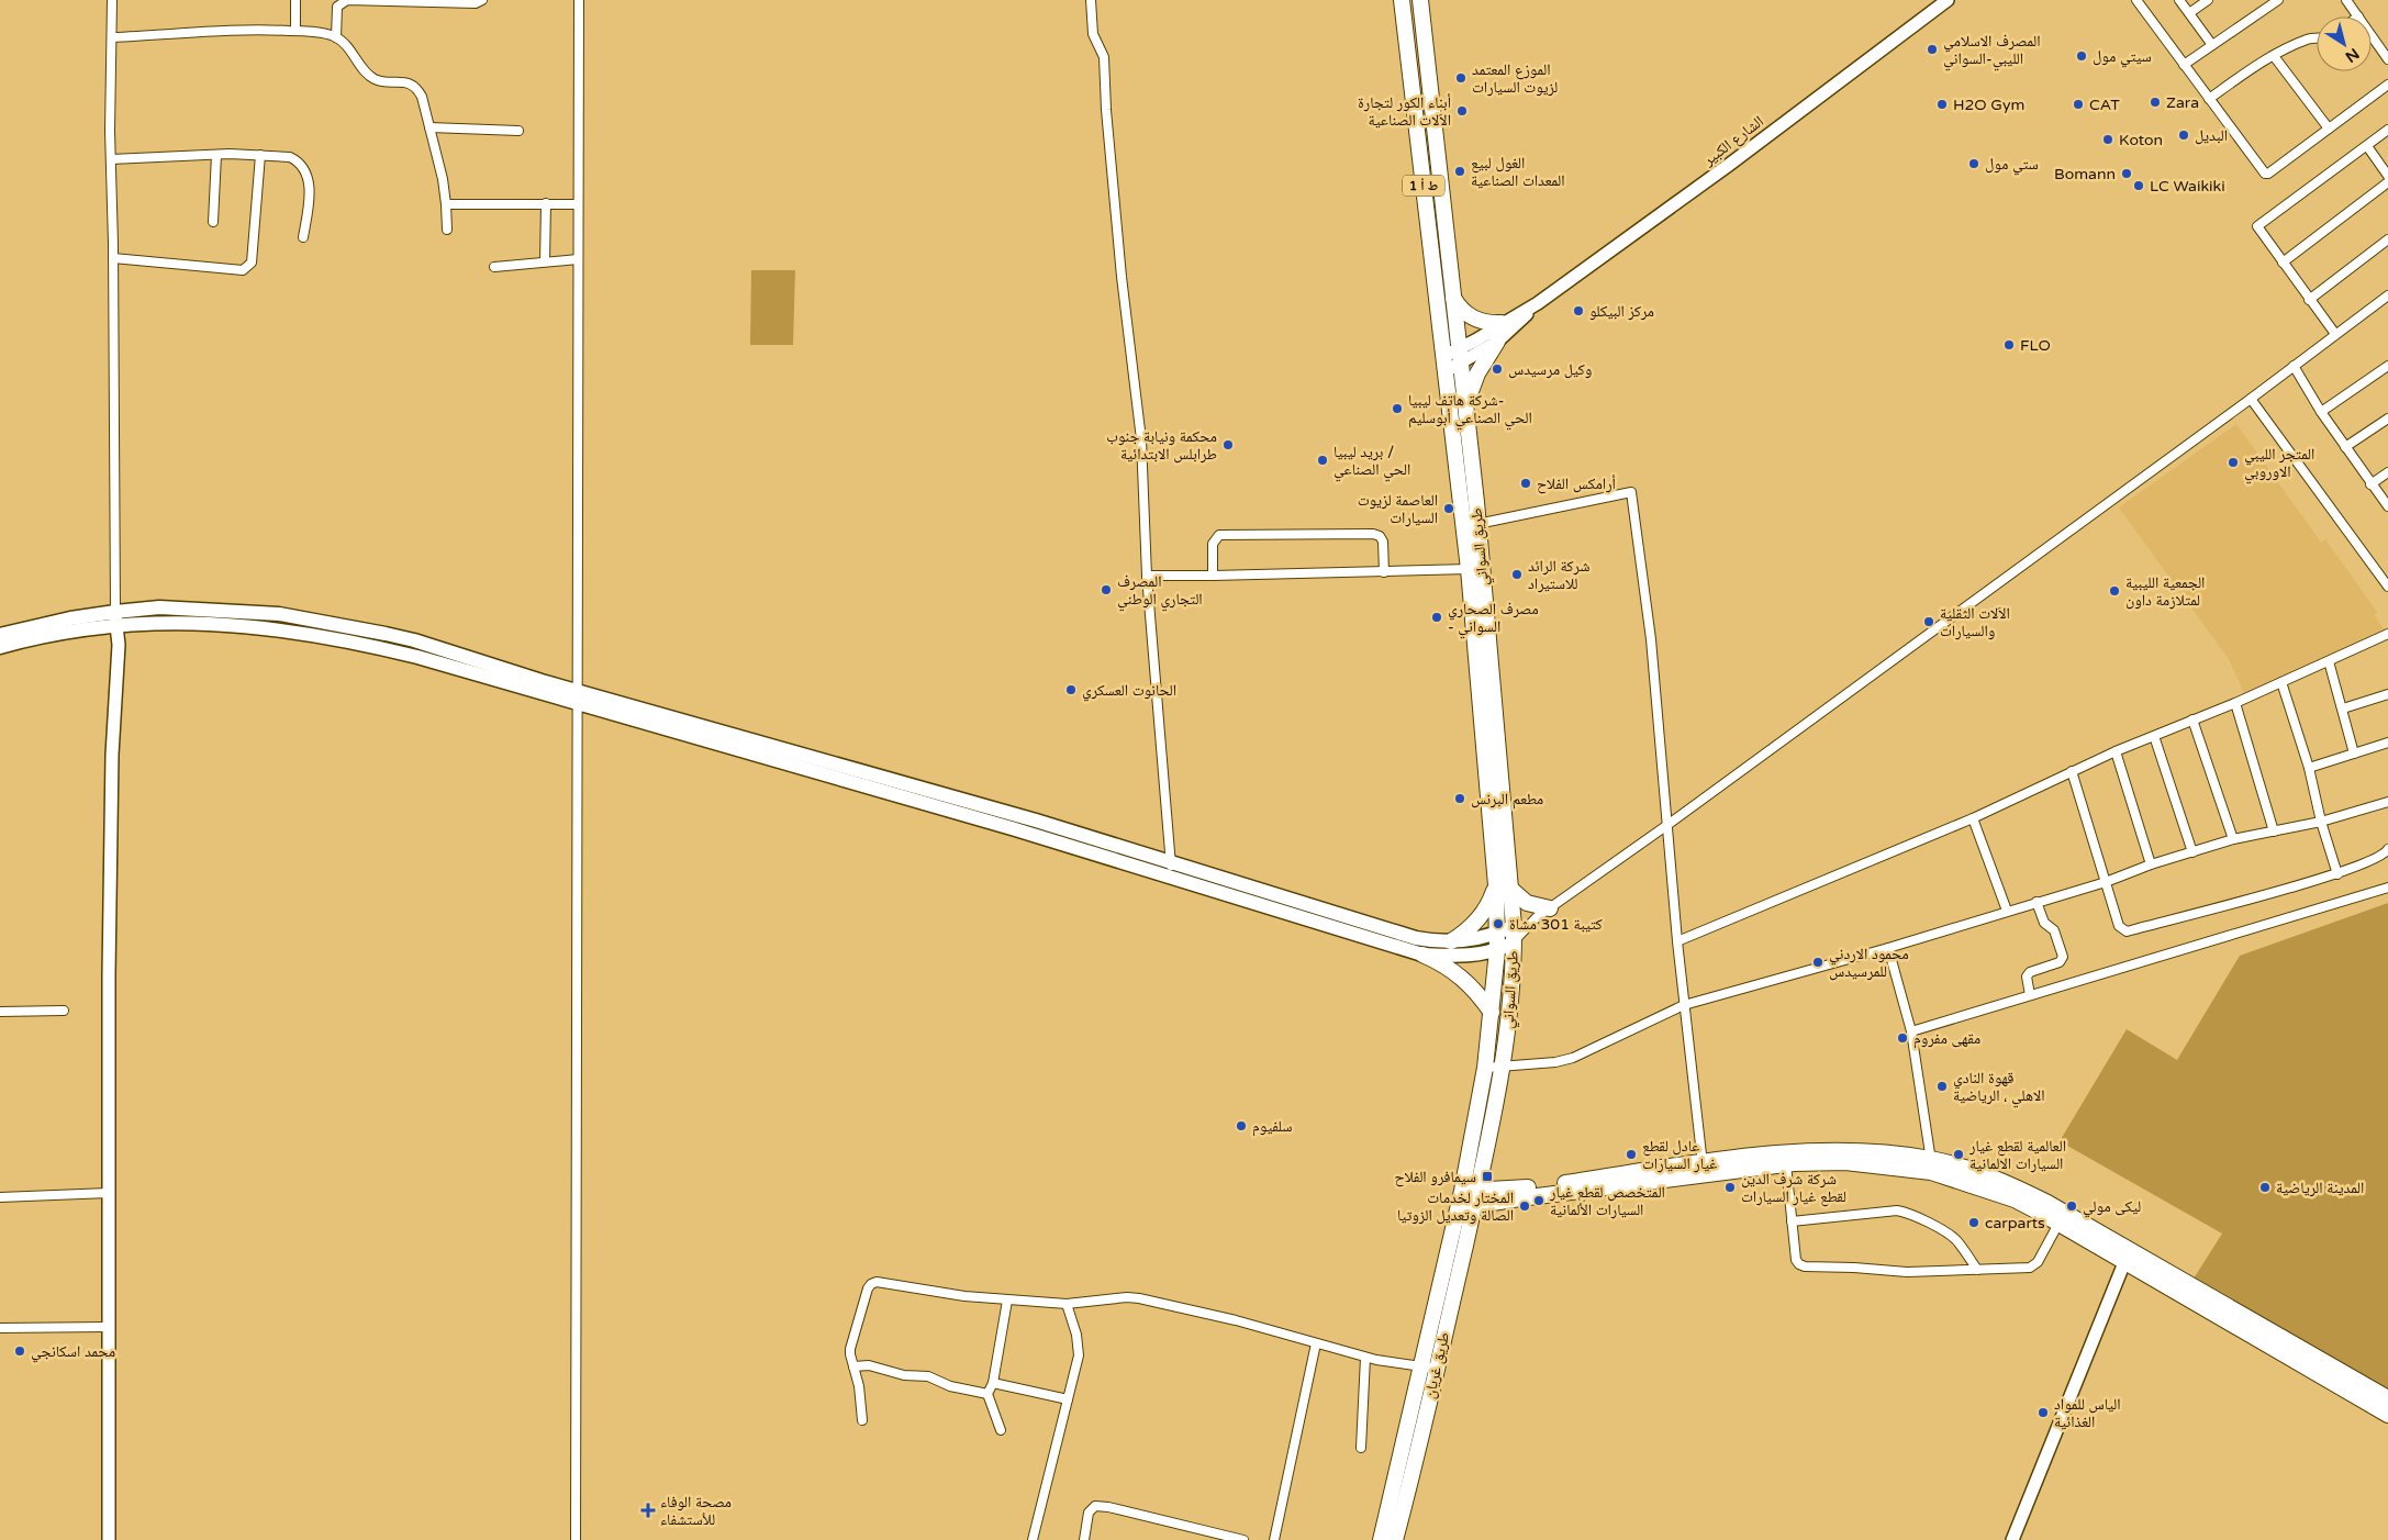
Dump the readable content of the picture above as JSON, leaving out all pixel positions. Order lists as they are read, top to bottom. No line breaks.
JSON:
{"streets":{"highway":["ط أ 1","طريق السواني","طريق غريان"],"street":["الشارع الكبير"]},"crossings":[["الشارع الكبير","طريق السواني"],["طريق السواني","طريق غريان"]],"places":{"other":["المصرف الاسلامي الليبي-السواني","سيتي مول","الموزع المعتمد لزيوت السيارات","Zara","H2O Gym","CAT","أبناء الكور لتجارة الاَلات الصناعية","البديل","Koton","ستي مول","الغول لبيع المعدات الصناعية","Bomann","LC Waikiki","مركز البيكلو","FLO","وكيل مرسيدس","شركة هاتف ليبيا- الحي الصناعي أبوسليم","محكمة ونيابة جنوب طرابلس الابتدائية","بريد ليبيا / الحي الصناعي","المتجر الليبي الاوروبي","أرامكس الفلاح","العاصمة لزيوت السيارات","شركة الرائد للاستيراد","المصرف التجاري الوطني","الجمعية الليبية لمتلازمة داون","مصرف الصحاري - السواني","الاَلات الثقلية والسيارات","الحانوت العسكري","مطعم البرنس","كتيبة 301 مشاة","محمود الاردني للمرسيدس","مقهى مفروم","قهوة النادي الاهلي ، الرياضية","سلفيوم","عادل لقطع غيار السيارات","العالمية لقطع غيار السيارات الالمانية","شركة شرف الدين لقطع غيار السيارات","المدينة الرياضية","المتخصص لقطع غيار السيارات الألمانية","المختار لخدمات الصالة وتعديل الزوتيا","ليكى مولي","carparts","محمد اسكانجي","الياس للمواد الغذائية"],"transit":["سيمافرو الفلاح"],"health":["مصحة الوفاء للأستشفاء"]},"north":"bottom right"}
